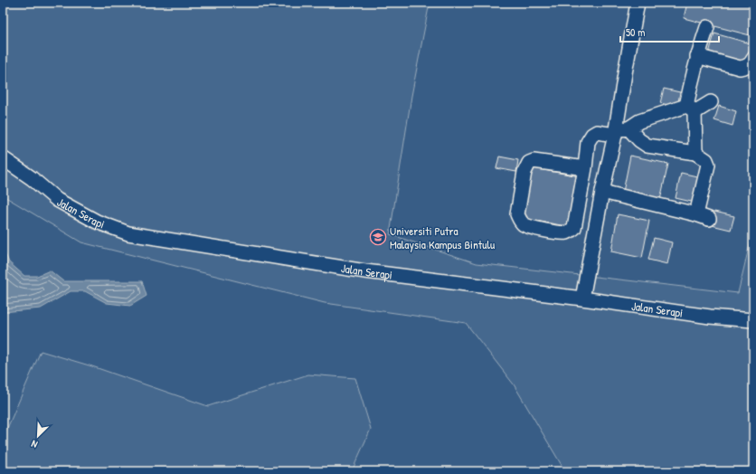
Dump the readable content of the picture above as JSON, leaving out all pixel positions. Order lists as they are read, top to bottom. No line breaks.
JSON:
{"streets":{"street":["Jalan Serapi"]},"places":{"school or university":["Universiti Putra Malaysia Kampus Bintulu"]},"scale_bar":"50 m","north":"bottom left"}
